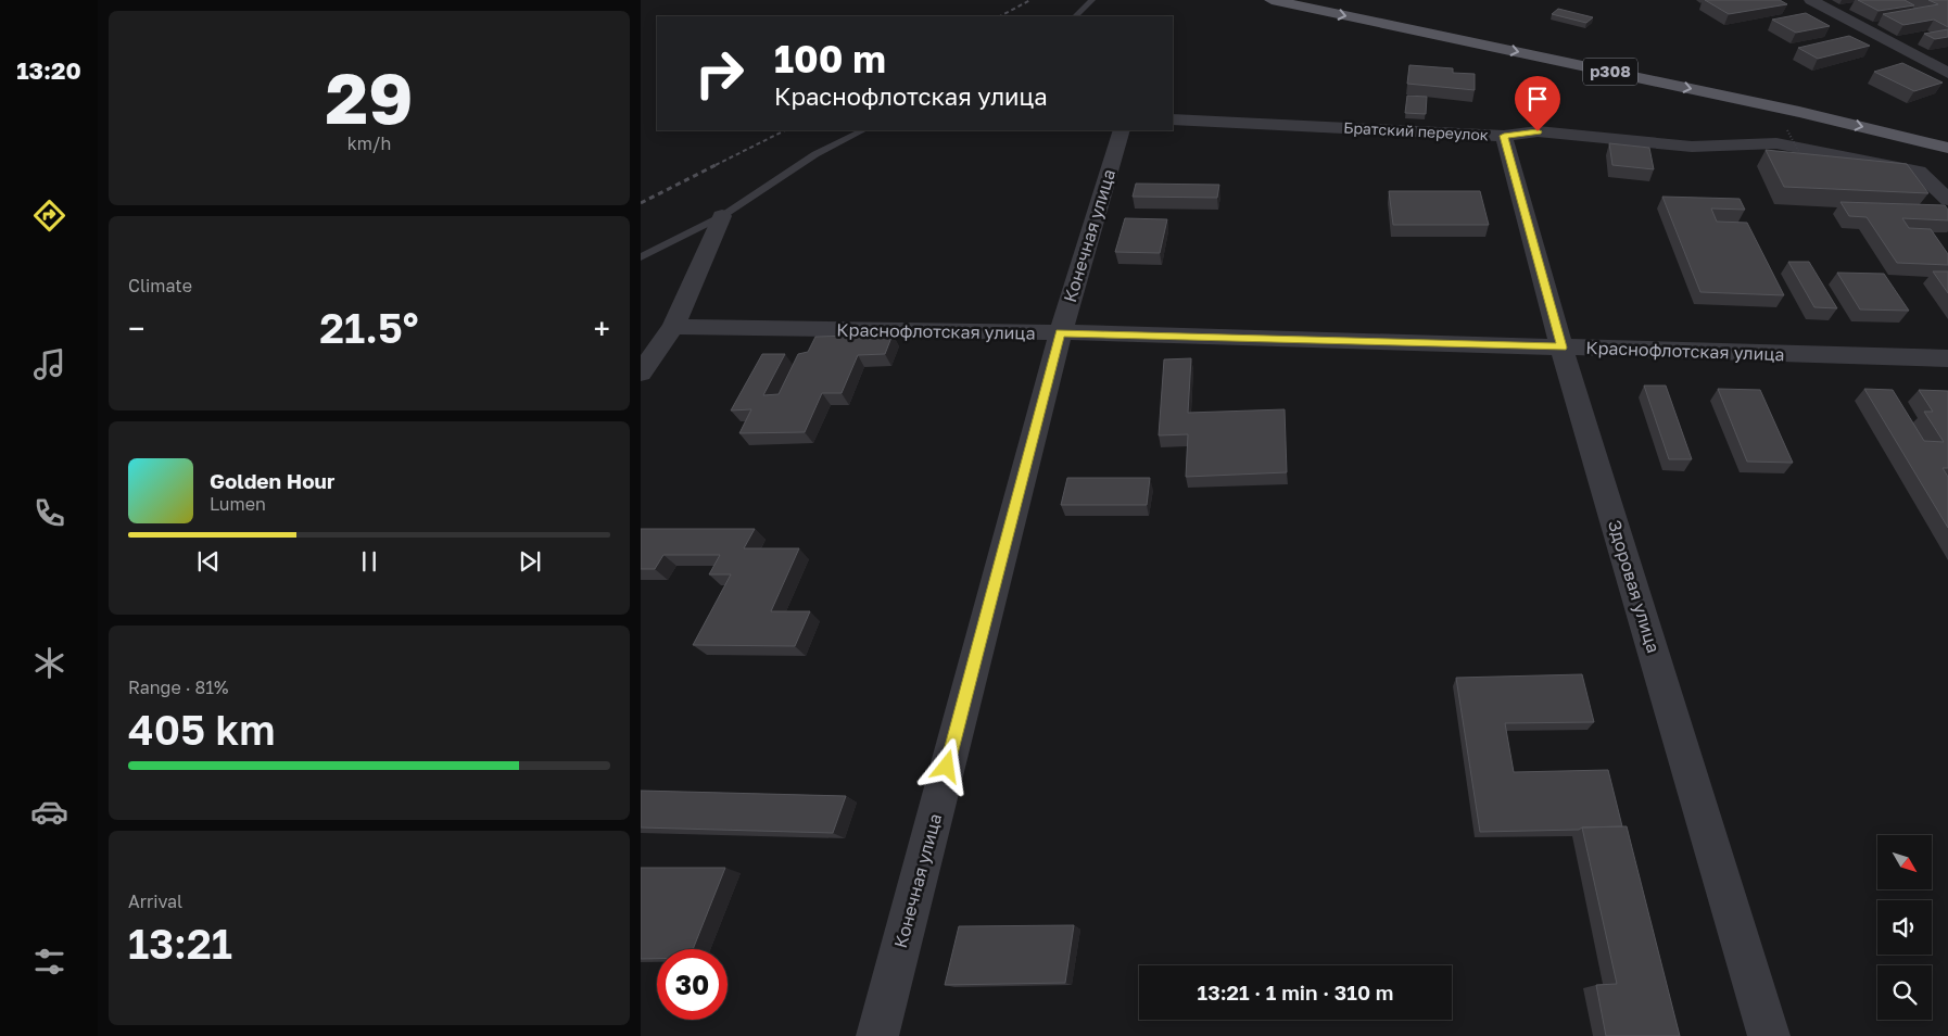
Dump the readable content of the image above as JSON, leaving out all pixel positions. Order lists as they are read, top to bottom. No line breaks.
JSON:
{"streets":{"main road":["p308"],"street":["Братский переулок","Конечная улица","Краснофлотская улица","Здоровая улица"]},"crossings":[["Братский переулок","Здоровая улица"],["Конечная улица","Краснофлотская улица"],["Краснофлотская улица","Здоровая улица"]],"north":"bottom right","page":{"tabs":"13:20","tile":[["29","km/h"],"Climate",["Range · 81%","405 km"],["Arrival","13:21"]],"turn":["100 m","Краснофлотская улица"],"heat":["−","21.5°","+"],"song":["Golden Hour","Lumen"],"limit":"30","trip":"13:21 · 1 min · 310 m"}}
